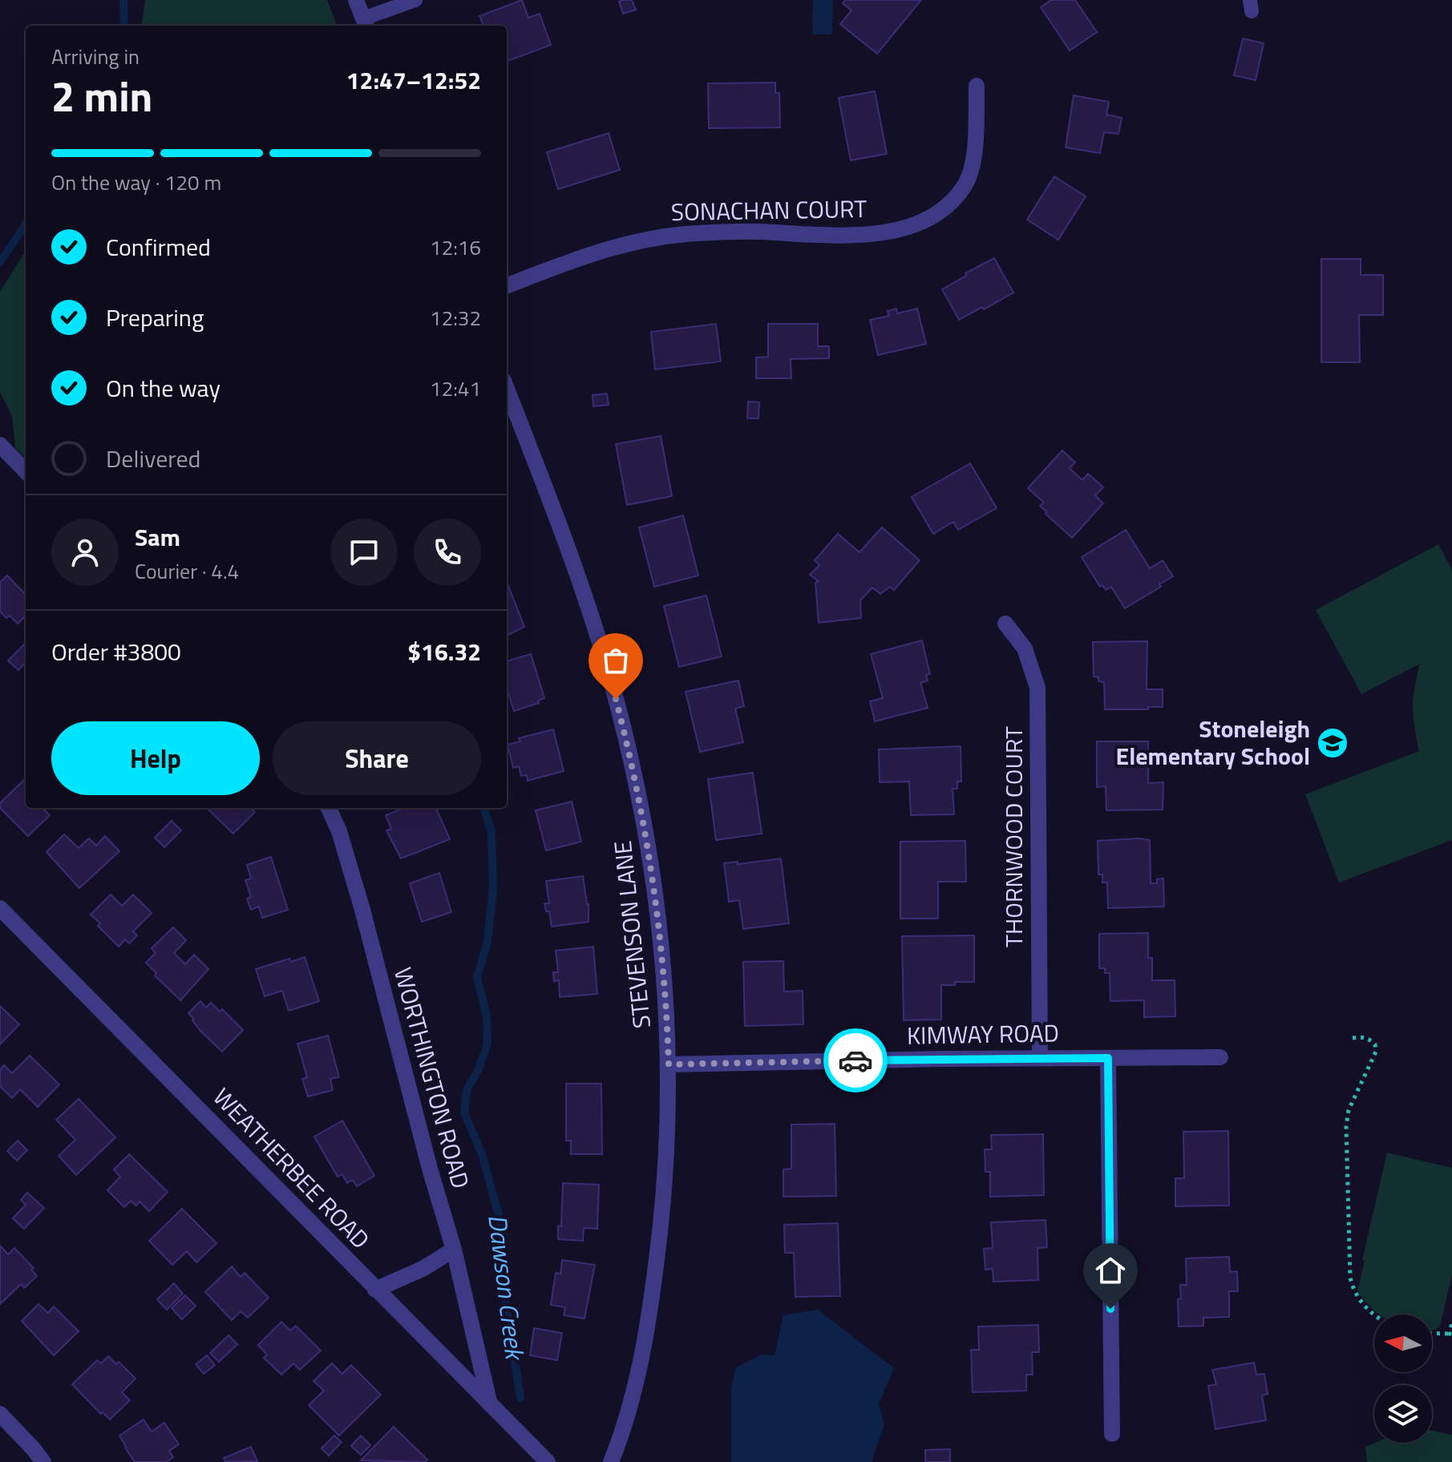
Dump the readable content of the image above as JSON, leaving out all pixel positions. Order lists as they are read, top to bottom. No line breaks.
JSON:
{"streets":{"street":["SONACHAN COURT","THORNWOOD COURT","STEVENSON LANE","KIMWAY ROAD","WORTHINGTON ROAD","WEATHERBEE ROAD"]},"crossings":[["THORNWOOD COURT","KIMWAY ROAD"],["STEVENSON LANE","KIMWAY ROAD"],["WORTHINGTON ROAD","WEATHERBEE ROAD"]],"water":["Dawson Creek"],"places":{"school or university":["Stoneleigh Elementary School"]},"north":"left","page":{"heading":["2 min","Arriving in","12:47–12:52"],"panel":["Sam","Courier · 4.4","Order #3800","$16.32"],"bar":"On the way · 120 m","list":[["Confirmed","12:16"],["Preparing","12:32"],["On the way","12:41"],"Delivered"],"buttons":["Help","Share"]}}
